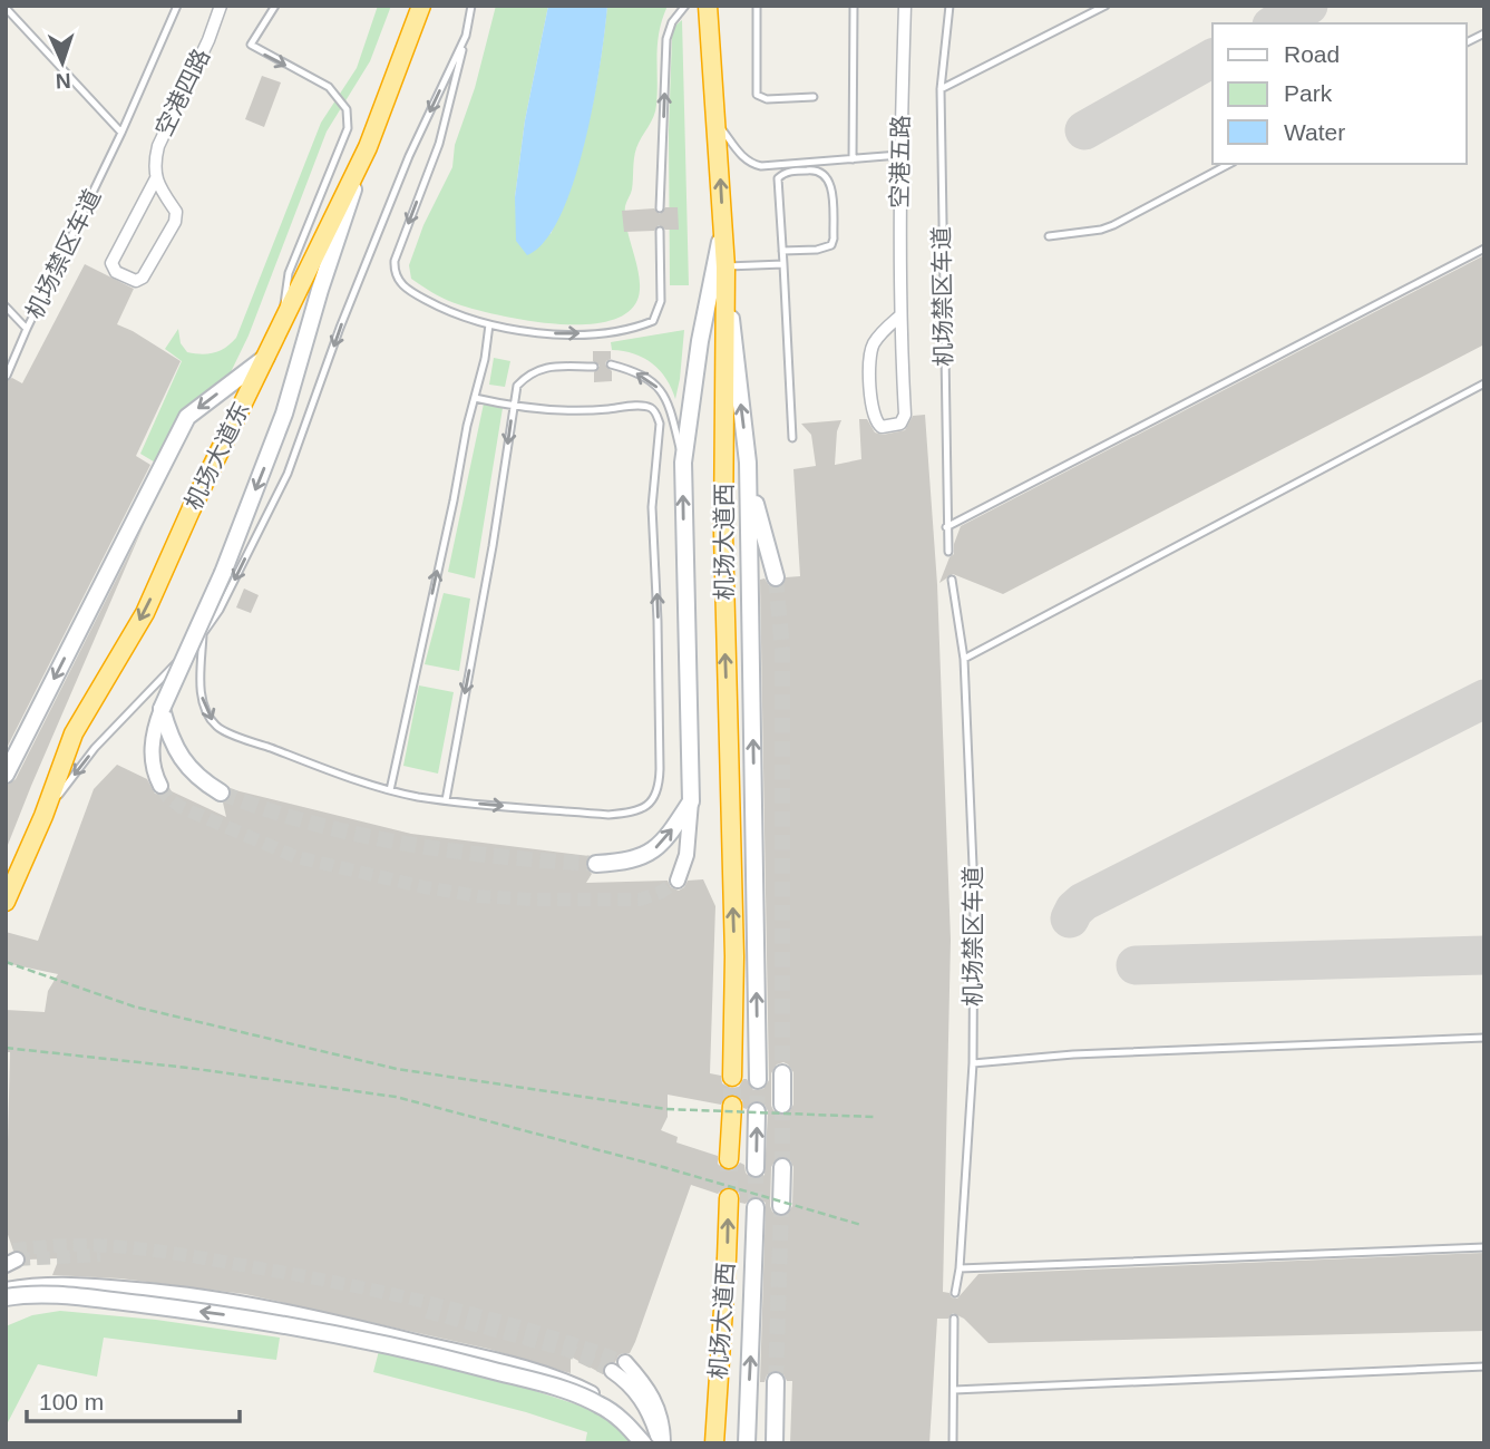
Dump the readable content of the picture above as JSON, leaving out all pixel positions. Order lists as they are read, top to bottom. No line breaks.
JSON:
{"streets":{"highway":["机场大道东","机场大道西"],"street":["空港四路","空港五路"],"lane":["机场禁区车道"]},"one_way":["机场大道东","机场大道西"],"legend":["Road","Park","Water"],"scale_bar":"100 m","north":"bottom"}
